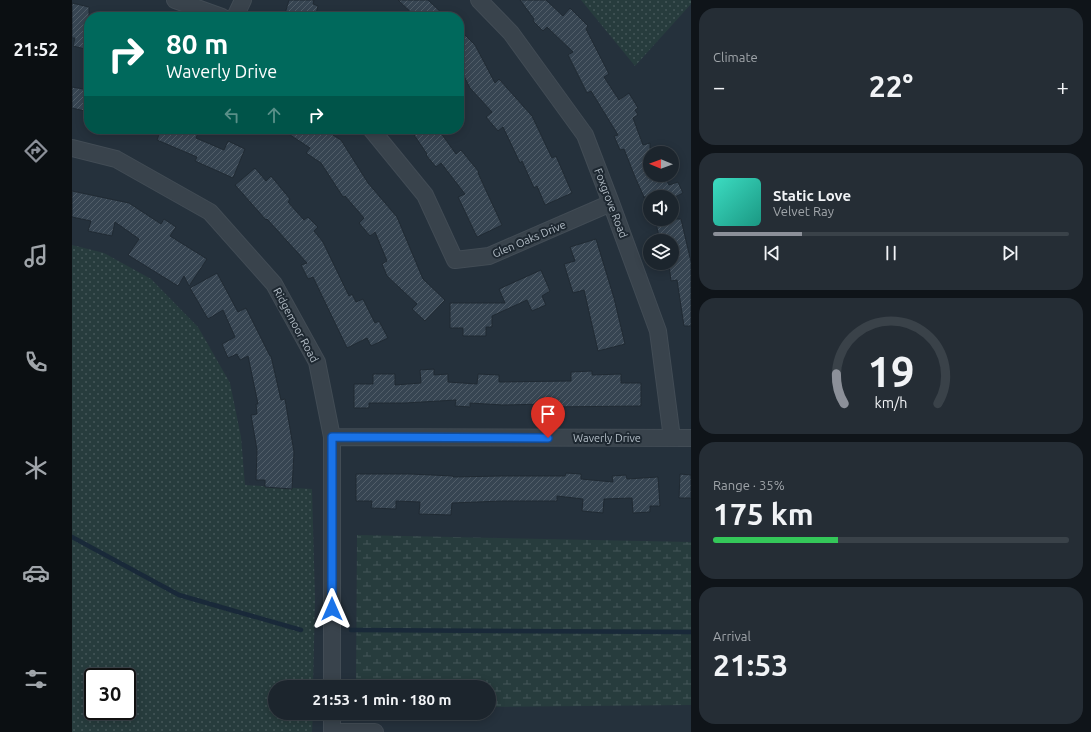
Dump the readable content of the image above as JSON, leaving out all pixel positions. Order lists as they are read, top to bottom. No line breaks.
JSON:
{"streets":{"street":["Foxgrove Road","Glen Oaks Drive","Ridgemoor Road","Waverly Drive"]},"crossings":[["Foxgrove Road","Glen Oaks Drive"],["Foxgrove Road","Waverly Drive"],["Ridgemoor Road","Waverly Drive"]],"north":"left","page":{"tabs":"21:52","tile":["Climate",["Range · 35%","175 km"],["Arrival","21:53"]],"turn":["80 m","Waverly Drive"],"heat":["−","22°","+"],"song":["Static Love","Velvet Ray"],"limit":"30","trip":"21:53 · 1 min · 180 m","gauge":["19","km/h"]}}
